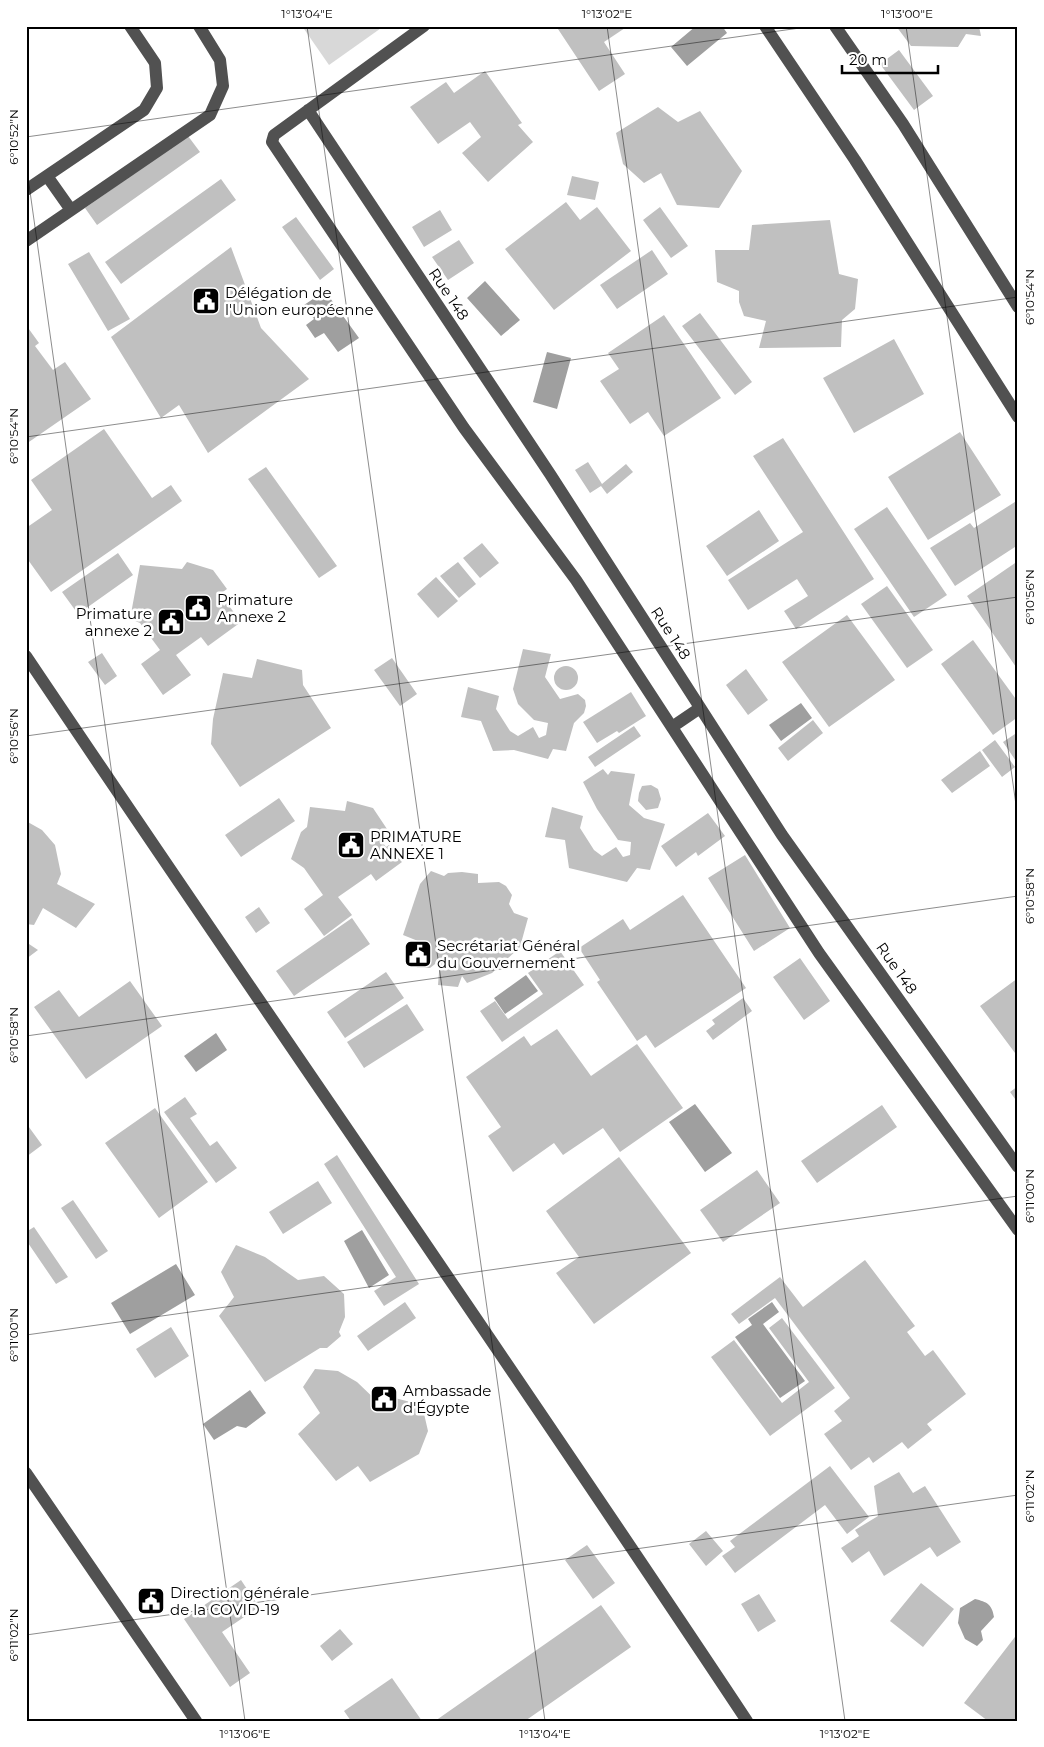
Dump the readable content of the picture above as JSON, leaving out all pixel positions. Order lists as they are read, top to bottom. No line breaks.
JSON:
{"streets":{"street":["Rue 148"]},"places":{"public building":["Délégation de l'Union européenne","Primature Annexe 2","Primature annexe 2","PRIMATURE ANNEXE 1","Secrétariat Général du Gouvernement","Ambassade d'Égypte","Direction générale de la COVID-19"]},"scale_bar":"20 m","coordinates":["1°13'04\"E","1°13'02\"E","1°13'00\"E","6°10'52\"N","6°10'54\"N","6°10'56\"N","6°10'58\"N","6°11'00\"N","6°11'02\"N","1°13'06\"E"]}
